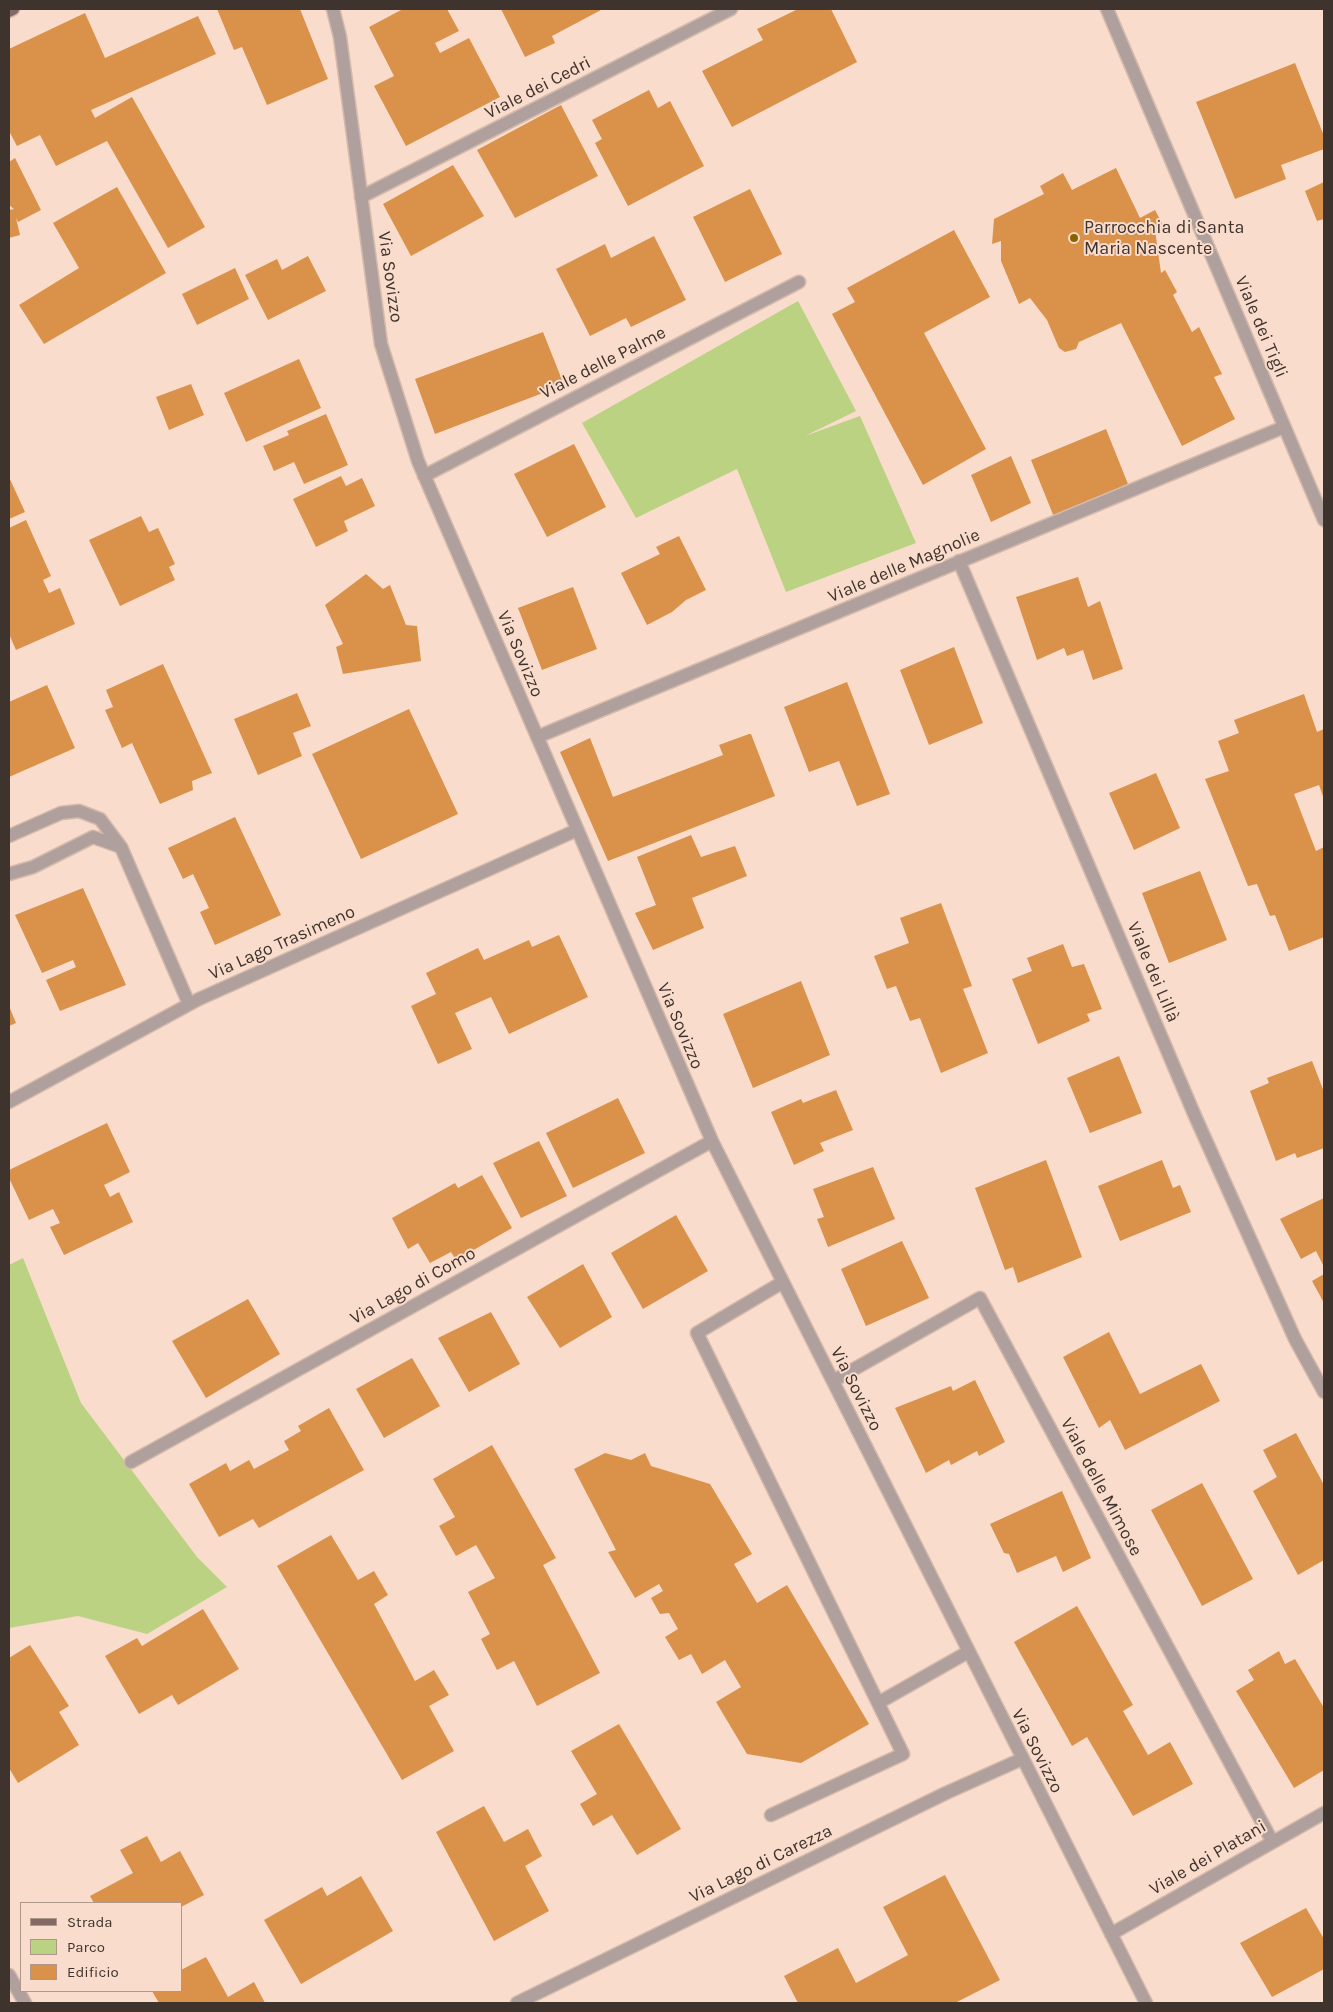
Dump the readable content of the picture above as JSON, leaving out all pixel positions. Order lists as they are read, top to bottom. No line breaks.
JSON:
{"streets":{"street":["Viale dei Cedri","Via Sovizzo","Viale dei Tigli","Viale delle Palme","Viale delle Magnolie","Via Lago Trasimeno","Viale dei Lillà","Via Lago di Como","Viale delle Mimose","Viale dei Platani","Via Lago di Carezza"]},"crossings":[["Viale dei Cedri","Via Sovizzo"],["Via Sovizzo","Viale delle Palme"],["Via Sovizzo","Viale delle Magnolie"],["Via Sovizzo","Via Lago Trasimeno"],["Via Sovizzo","Via Lago di Como"],["Via Sovizzo","Viale delle Mimose"],["Via Sovizzo","Viale dei Platani"],["Via Sovizzo","Via Lago di Carezza"],["Viale dei Tigli","Viale delle Magnolie"],["Viale delle Magnolie","Viale dei Lillà"],["Viale delle Mimose","Viale dei Platani"]],"places":["Parrocchia di Santa Maria Nascente"],"legend":["Strada","Parco","Edificio"]}
